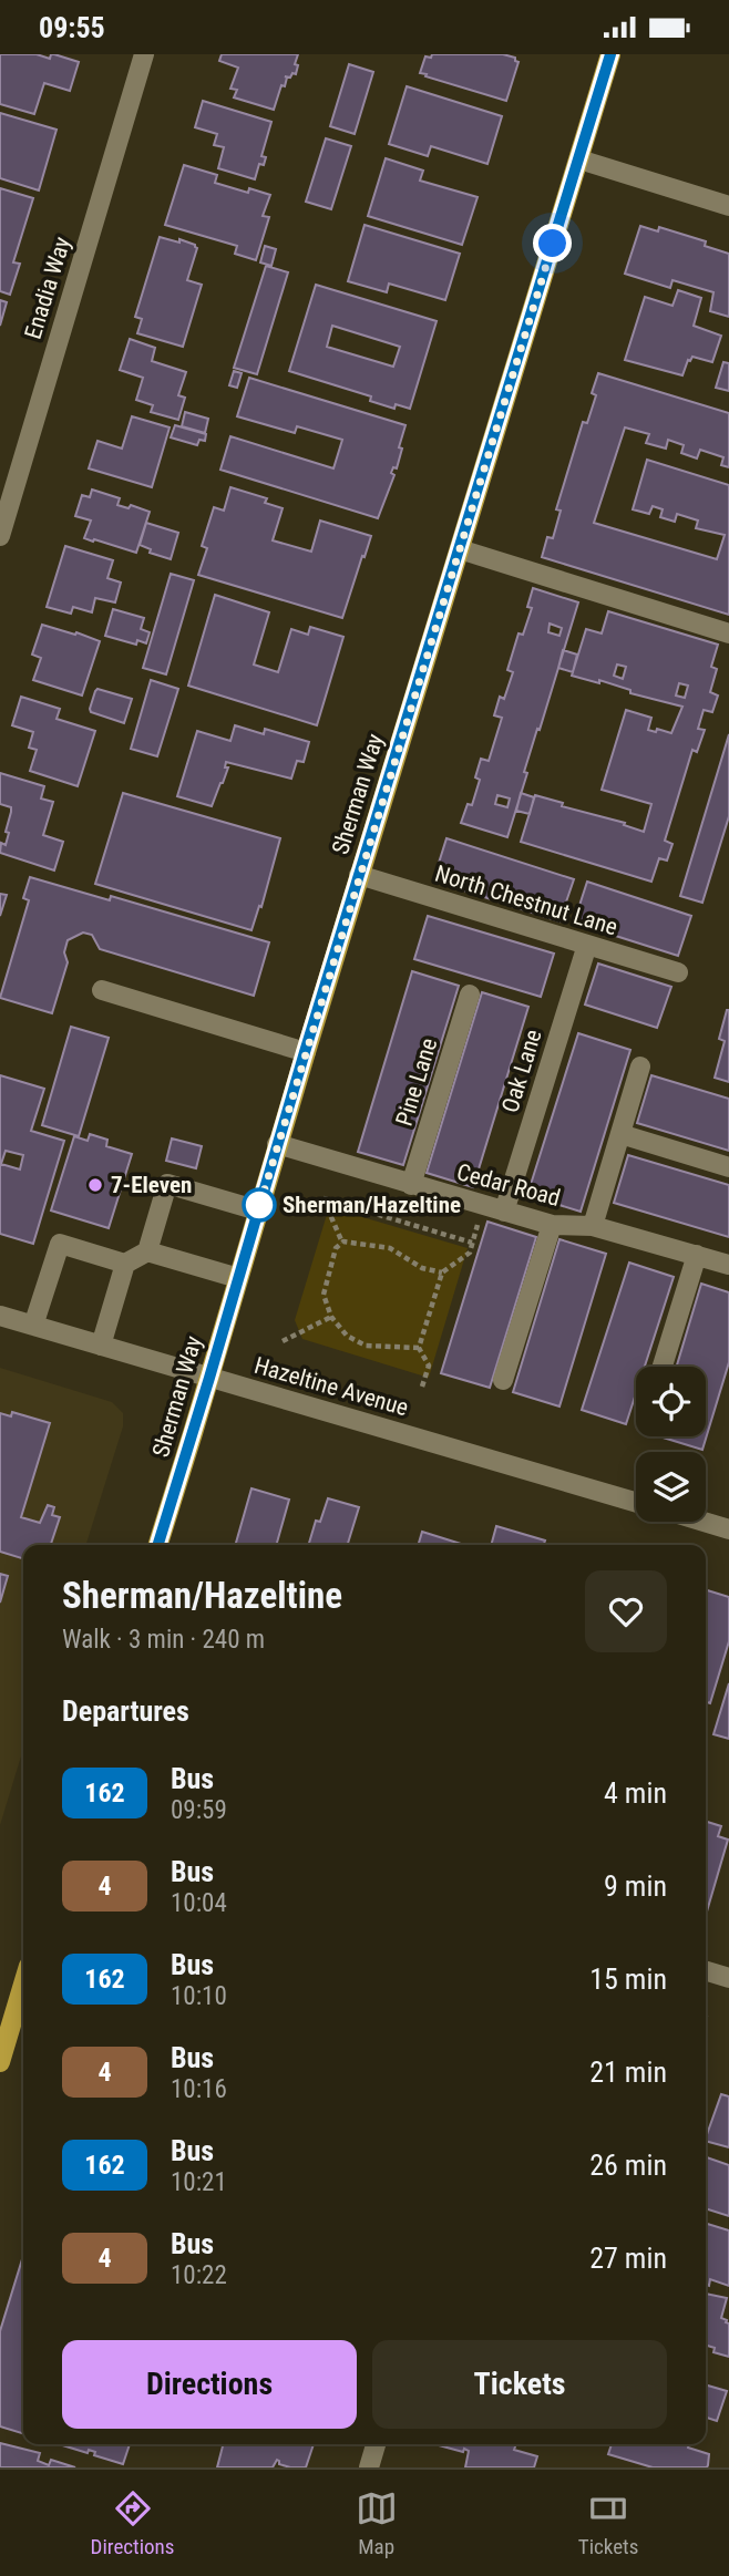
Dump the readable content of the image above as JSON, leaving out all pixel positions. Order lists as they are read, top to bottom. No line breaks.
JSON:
{"streets":{"main road":["Sherman Way"],"street":["Enadia Way","North Chestnut Lane","Oak Lane","Pine Lane","Cedar Road","Hazeltine Avenue"]},"crossings":[["Sherman Way","North Chestnut Lane"],["Sherman Way","Cedar Road"],["Sherman Way","Hazeltine Avenue"],["North Chestnut Lane","Oak Lane"],["Oak Lane","Cedar Road"],["Pine Lane","Cedar Road"]],"places":["7-Eleven","Sherman/Hazeltine"],"lines":["bus line 162"],"page":{"status":"09:55","heading":[["Sherman/Hazeltine","Walk · 3 min · 240 m"],"Departures"],"list":[{"mark":"162","name":"Bus","note":"09:59","value":"4 min"},{"mark":"4","name":"Bus","note":"10:04","value":"9 min"},{"mark":"162","name":"Bus","note":"10:10","value":"15 min"},{"mark":"4","name":"Bus","note":"10:16","value":"21 min"},{"mark":"162","name":"Bus","note":"10:21","value":"26 min"},{"mark":"4","name":"Bus","note":"10:22","value":"27 min"}],"buttons":["Directions","Tickets"],"tabs":["Directions","Map","Tickets"]}}
